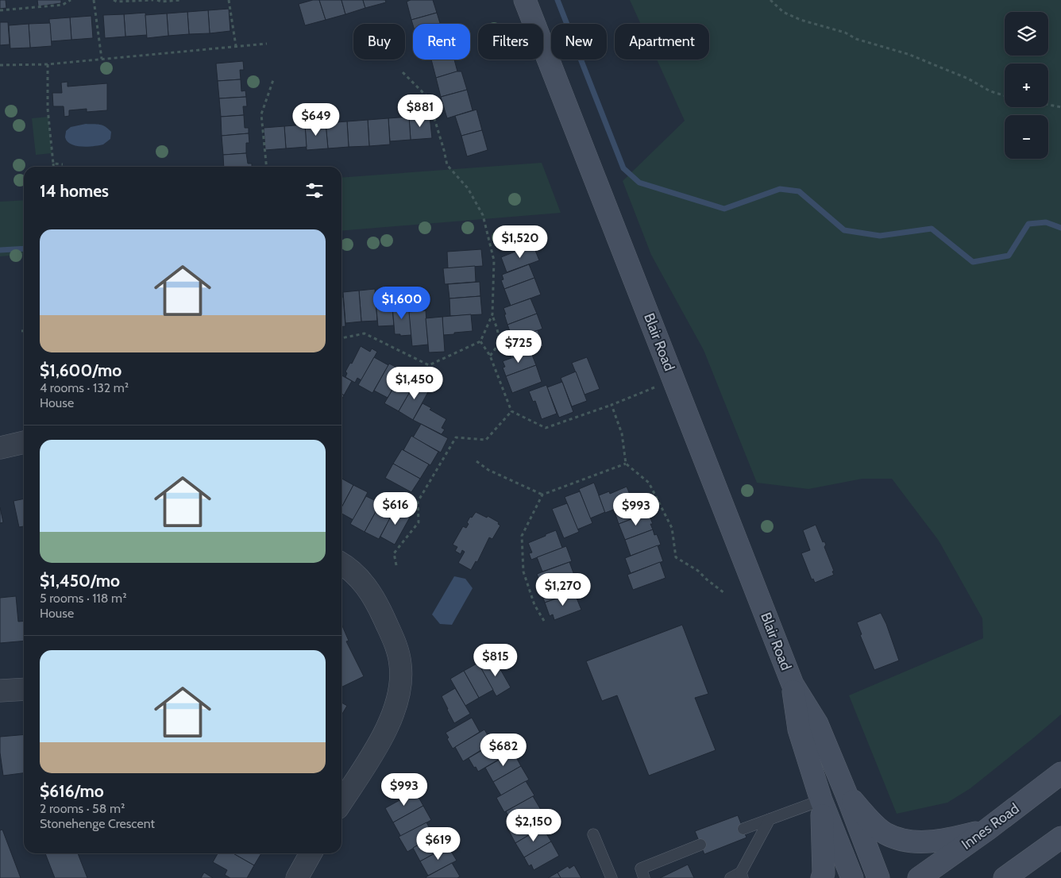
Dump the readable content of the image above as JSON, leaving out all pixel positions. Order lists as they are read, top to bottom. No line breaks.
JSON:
{"streets":{"main road":["Blair Road","Innes Road"]},"page":{"map_buttons":["+","−"],"chip":["Buy","Rent","Filters","New","Apartment"],"price":["$881","$649","$1,520","$1,600","$725","$1,450","$616","$993","$1,270","$815","$682","$993","$2,150","$619"],"heading":"14 homes","list":[{"name":"$1,600/mo","note":"4 rooms · 132 m² · House"},{"name":"$1,450/mo","note":"5 rooms · 118 m² · House"},{"name":"$616/mo","note":"2 rooms · 58 m² · Stonehenge Crescent"}]}}
